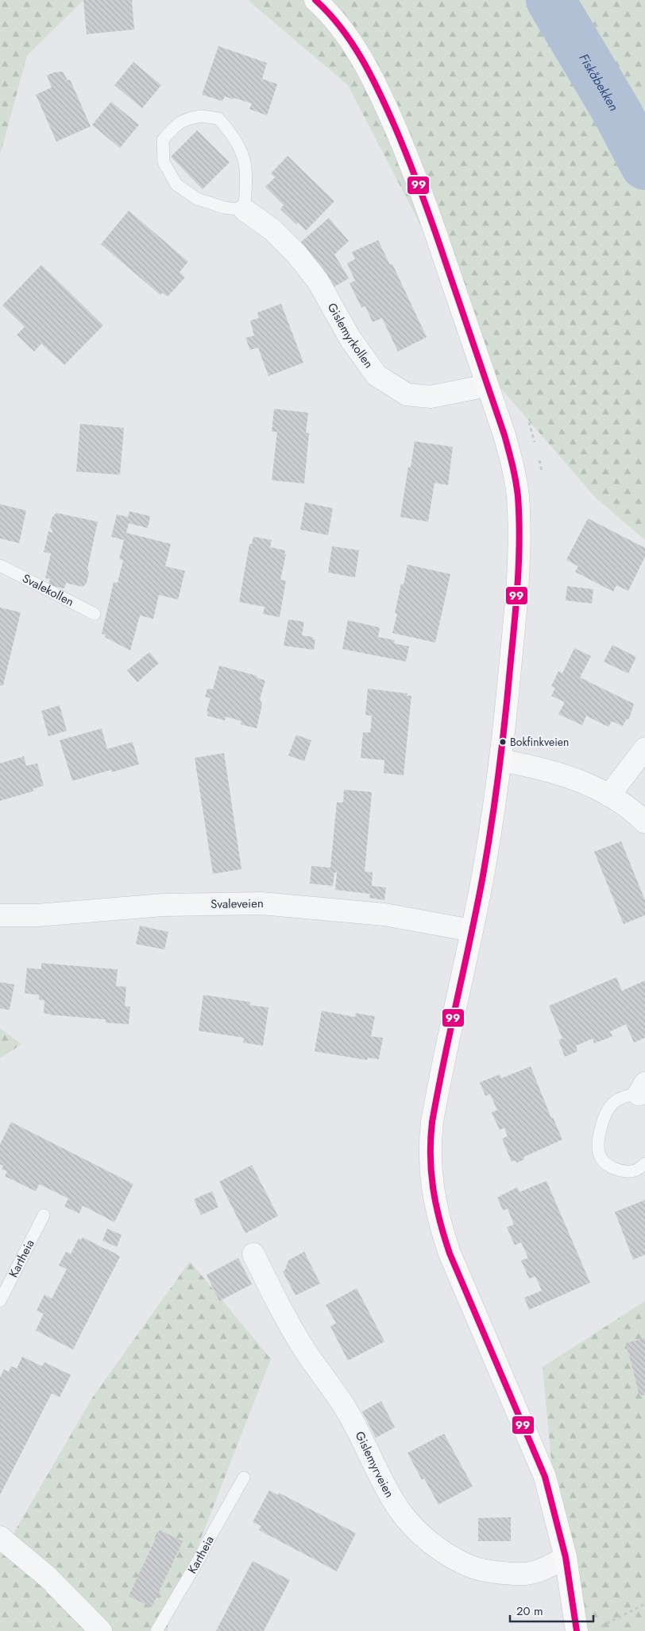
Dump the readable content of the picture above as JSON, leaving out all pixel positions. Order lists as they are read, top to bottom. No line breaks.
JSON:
{"streets":{"street":["Gislemyrkollen","Svaleveien","Gislemyrveien"],"lane":["Svalekollen","Kartheia"]},"water":["Fiskåbekken"],"places":["Bokfinkveien"],"lines":["transit line 99"],"scale_bar":"20 m"}
